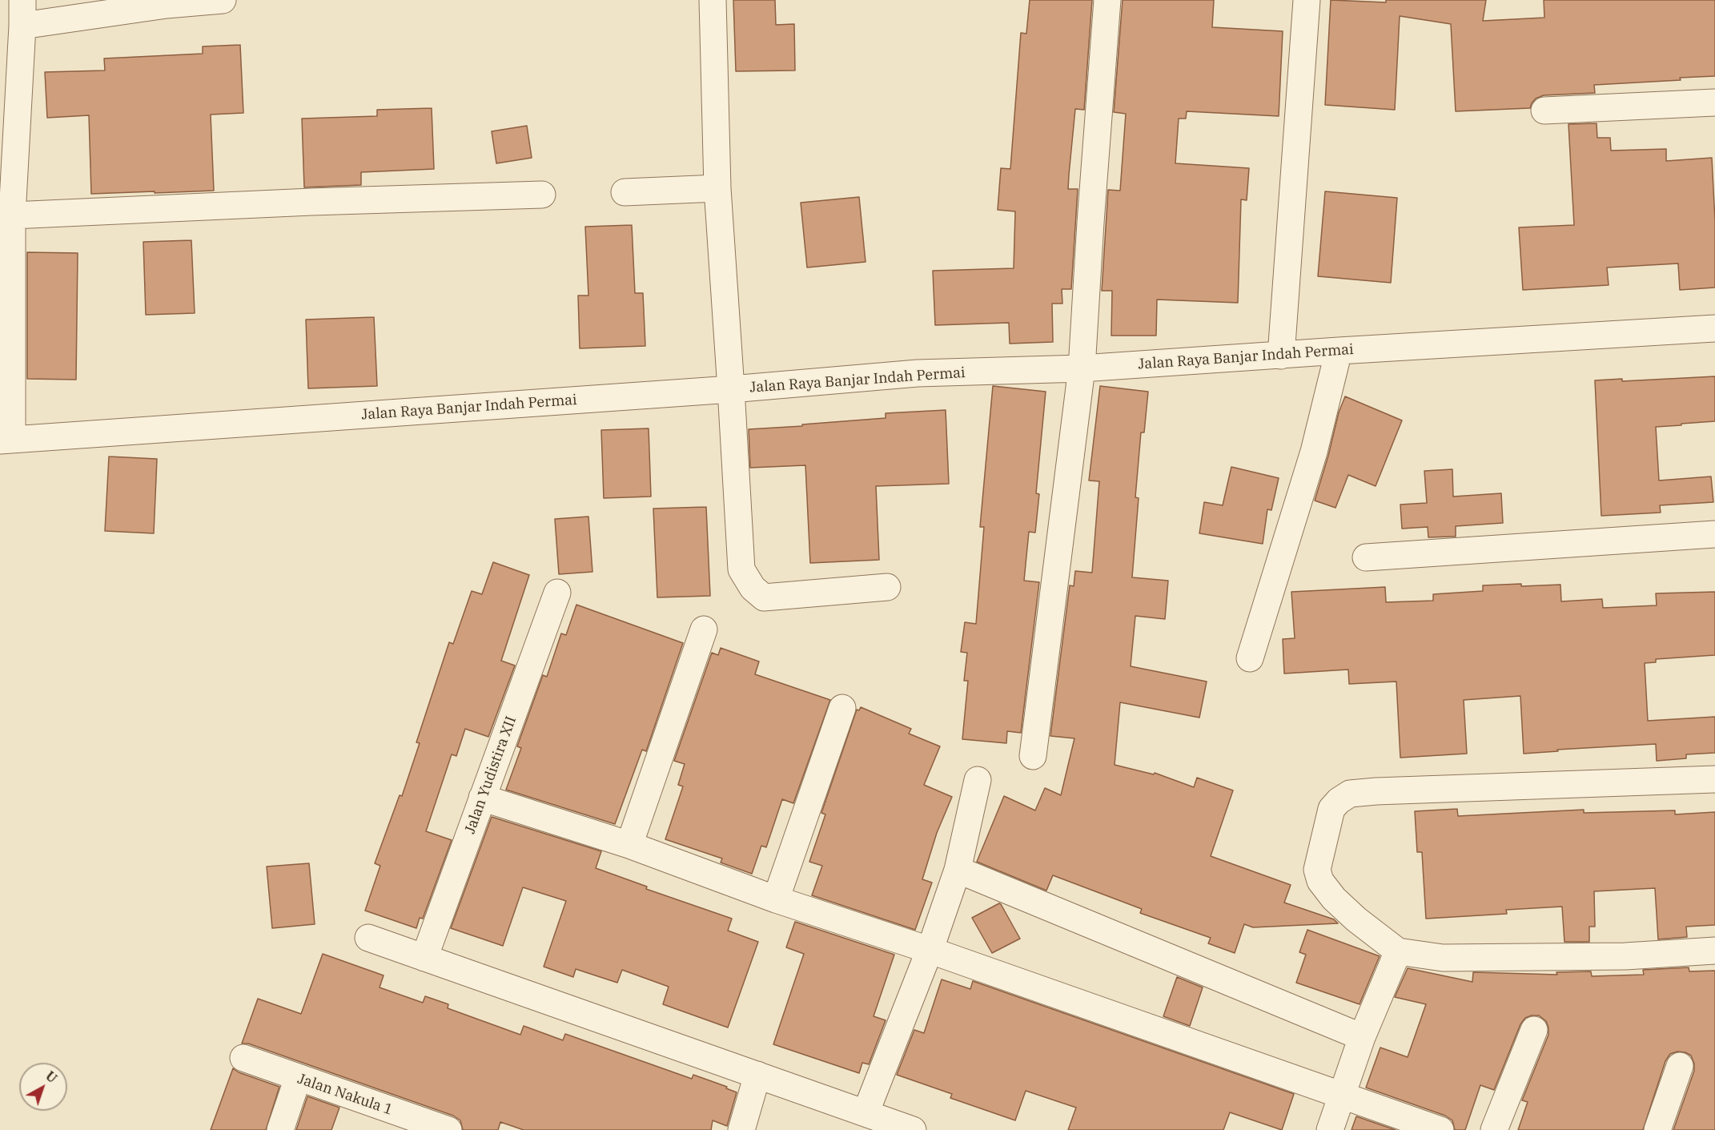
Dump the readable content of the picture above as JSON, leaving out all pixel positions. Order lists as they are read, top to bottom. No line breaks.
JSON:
{"streets":{"street":["Jalan Raya Banjar Indah Permai","Jalan Yudistira XII","Jalan Nakula 1"]},"north":"top right"}
